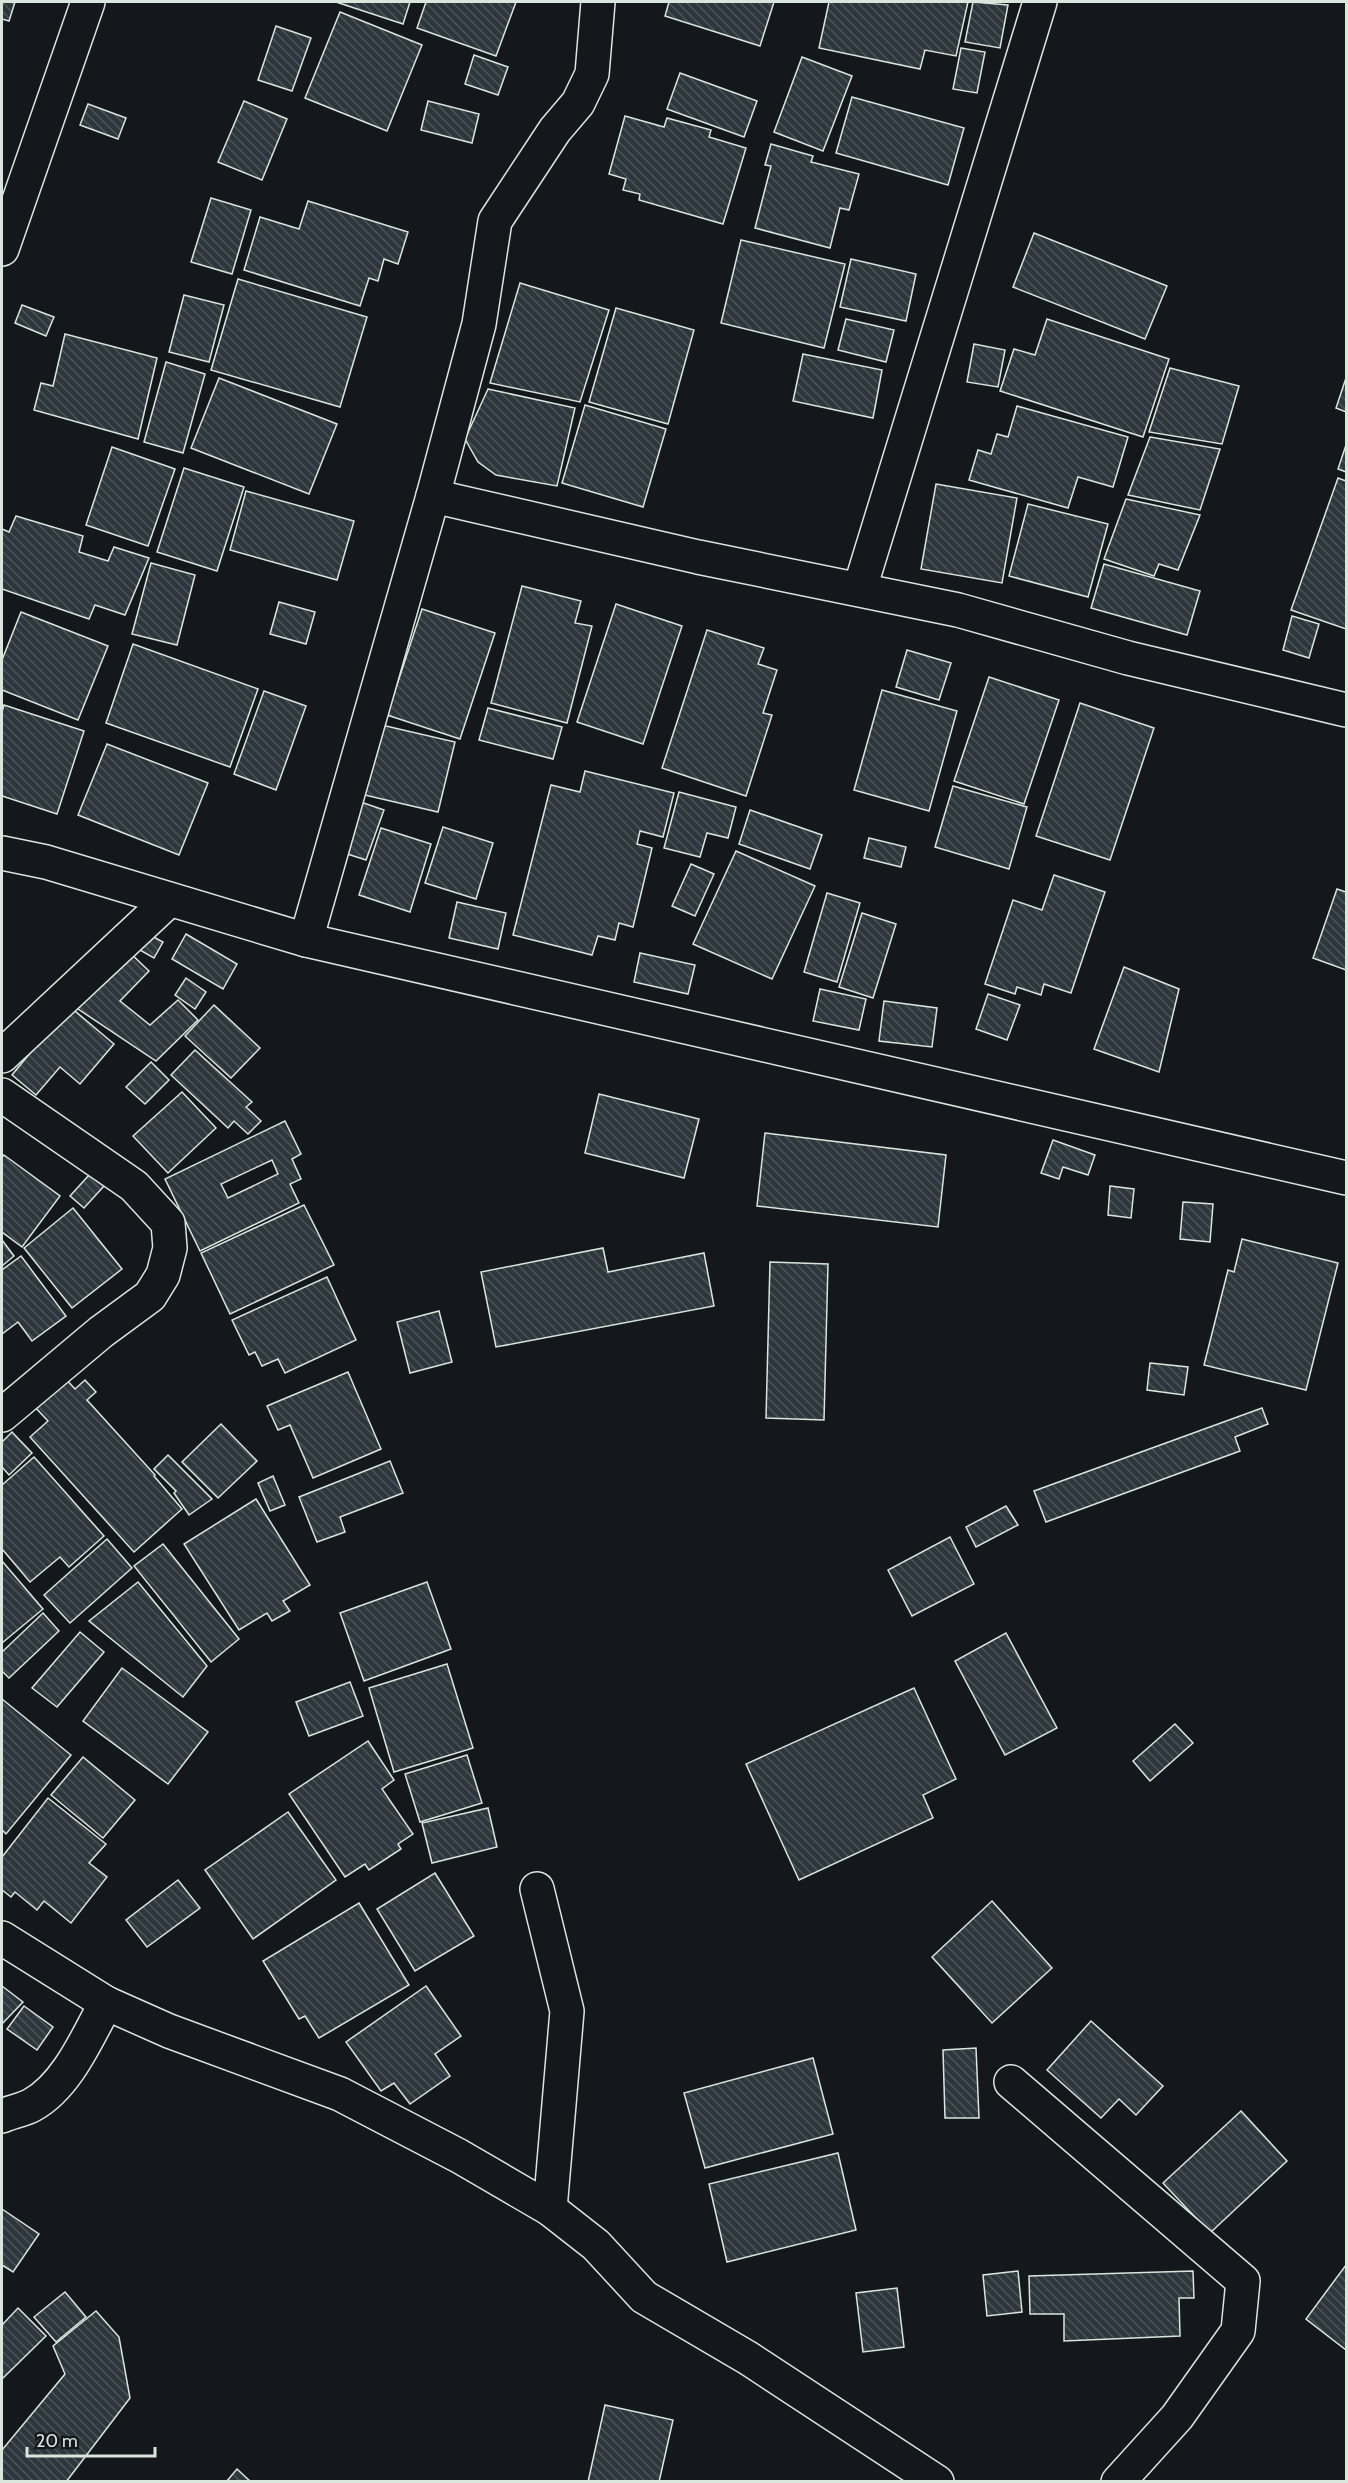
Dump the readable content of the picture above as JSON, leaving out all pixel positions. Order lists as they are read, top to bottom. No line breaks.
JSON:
{"scale_bar":"20 m"}
